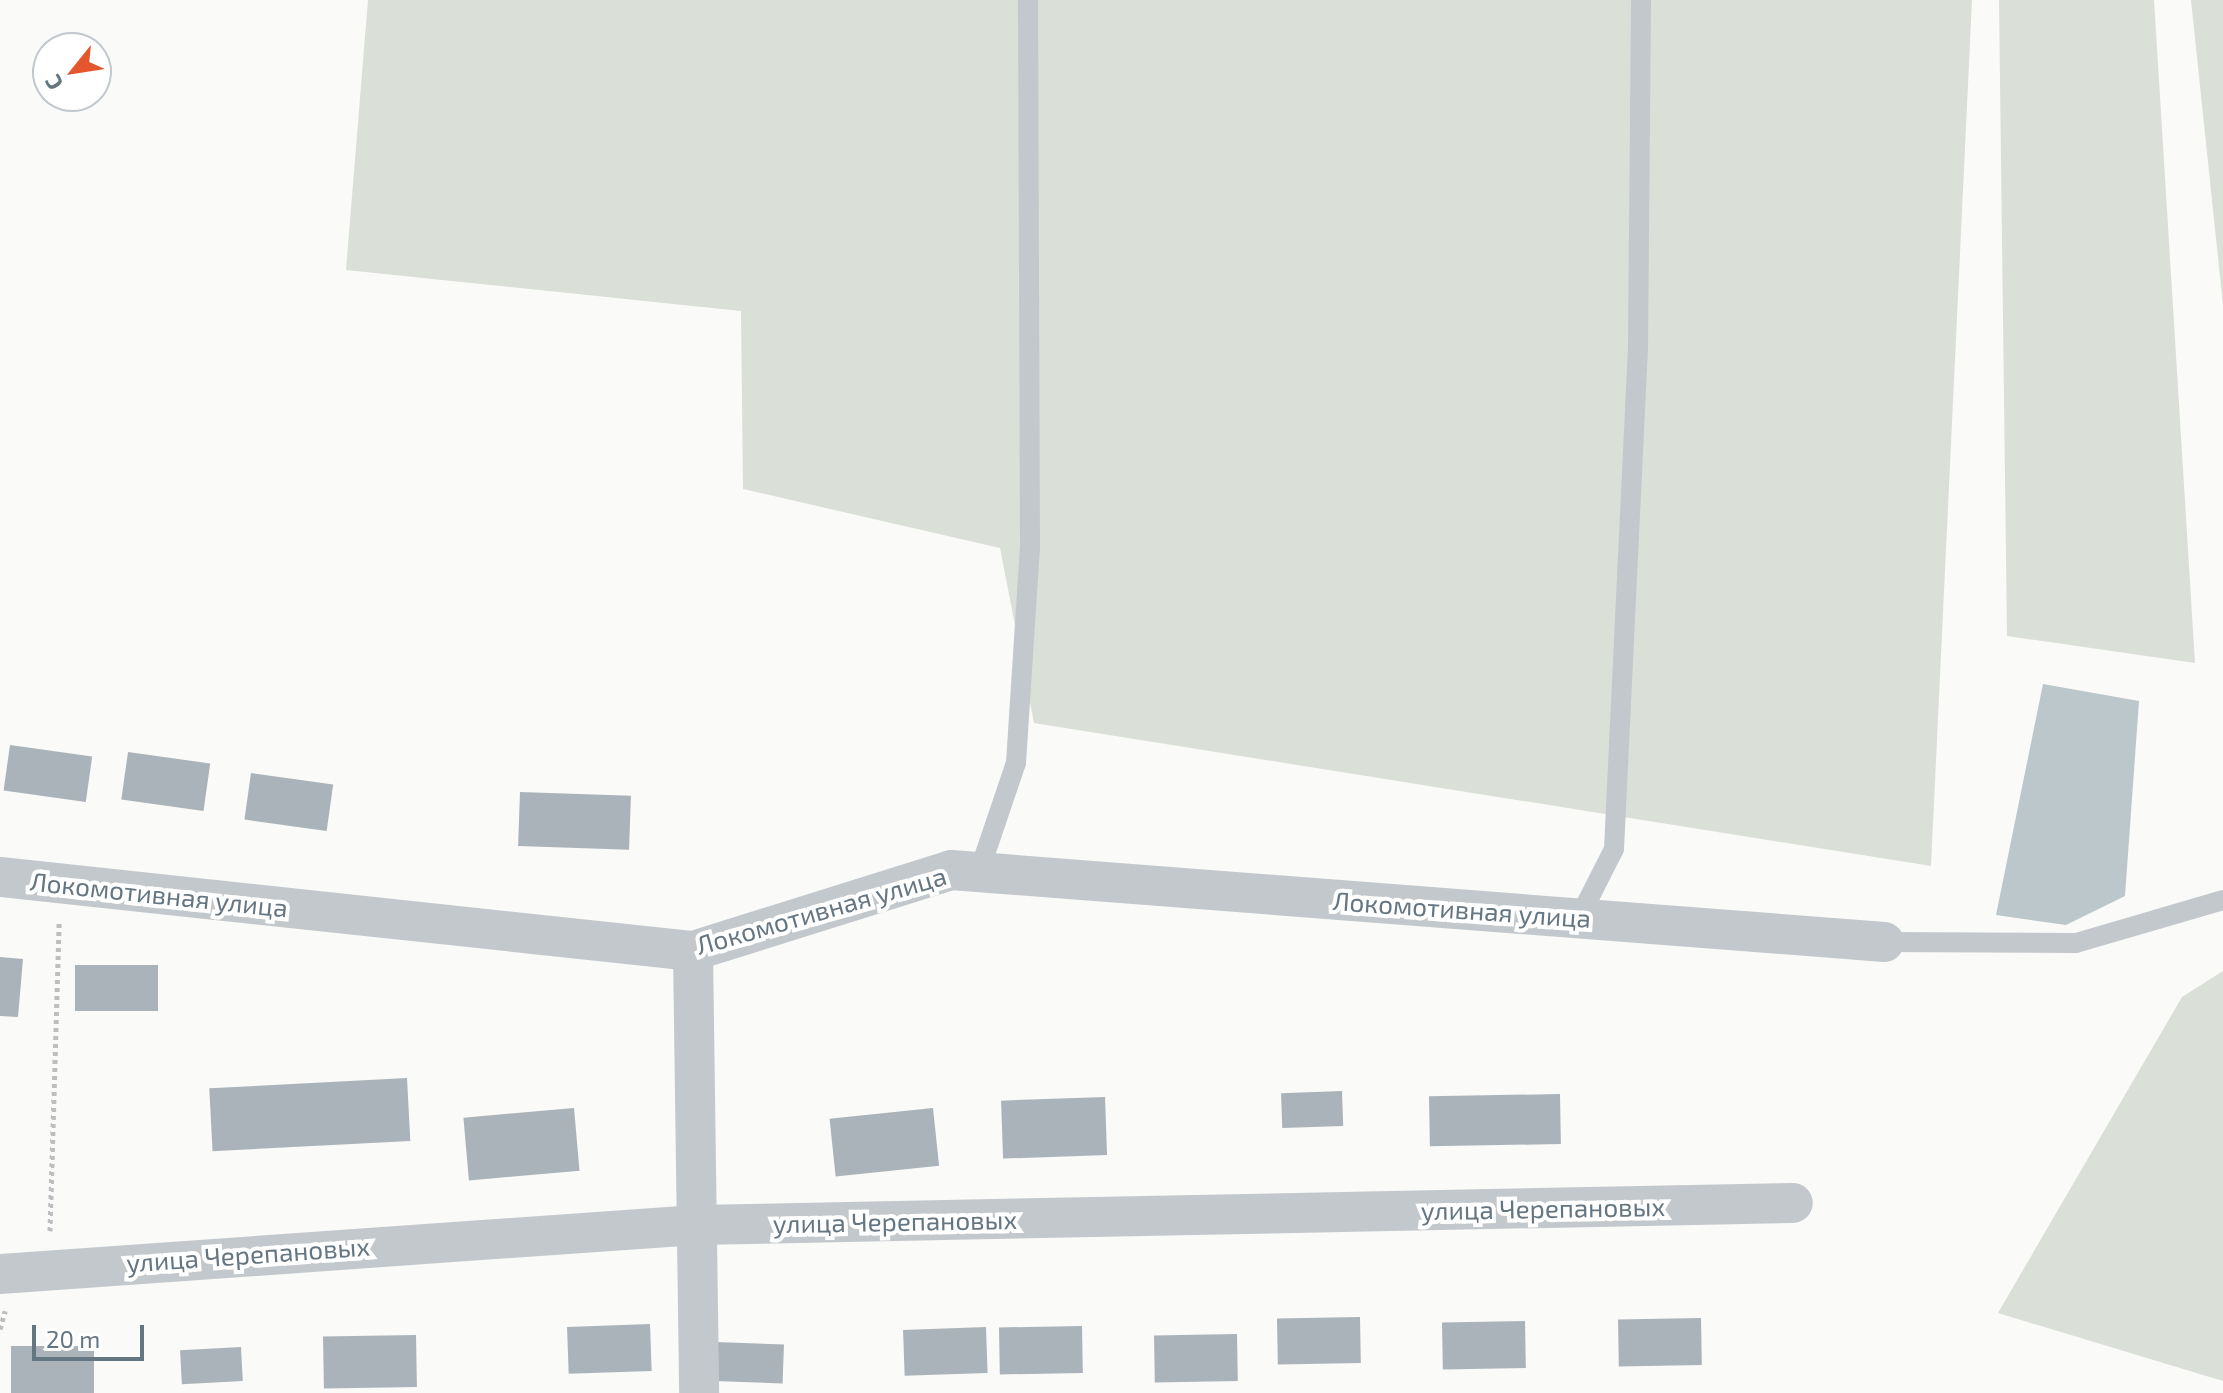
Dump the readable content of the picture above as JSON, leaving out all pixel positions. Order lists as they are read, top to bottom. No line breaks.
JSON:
{"streets":{"street":["Локомотивная улица","улица Черепановых"]},"scale_bar":"20 m","north":"bottom left"}
